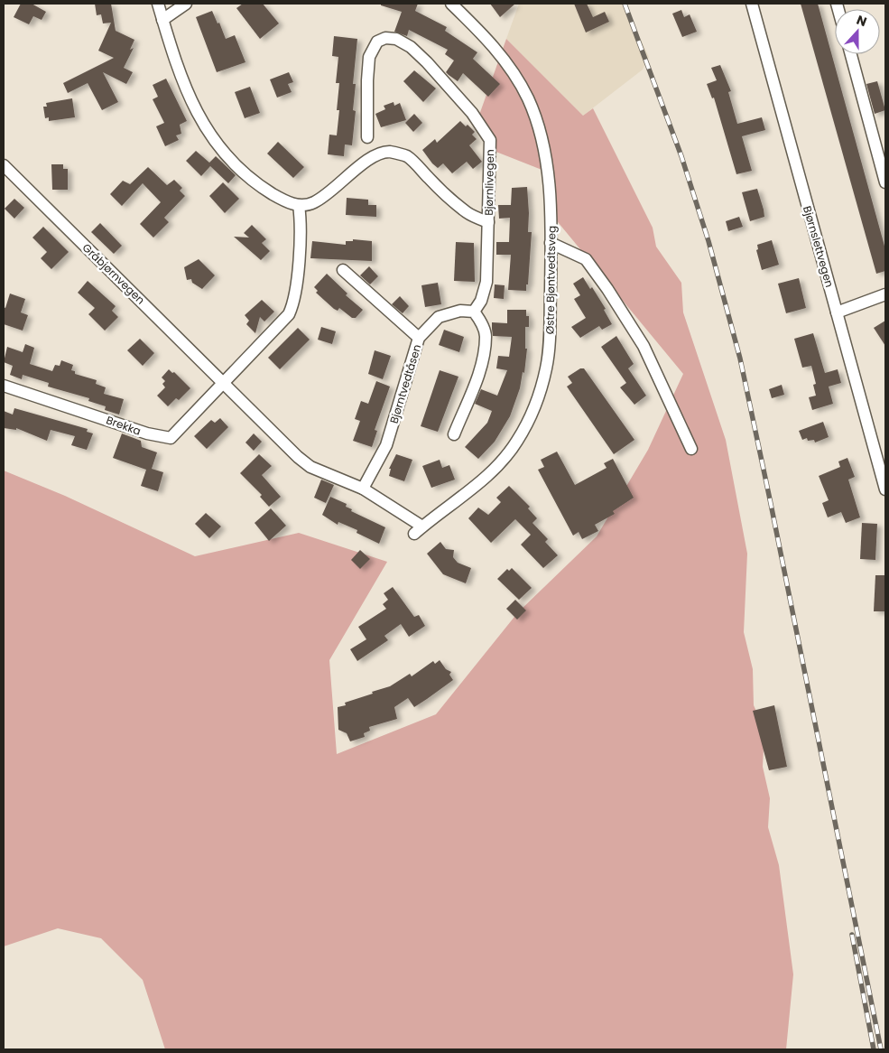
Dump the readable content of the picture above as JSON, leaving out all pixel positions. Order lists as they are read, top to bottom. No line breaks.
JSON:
{"streets":{"street":["Bjørnlivegen","Bjørnslettvegen","Gråbjørnvegen","Østre Bjøntvedtsveg","Bjørntvedtåsen","Brekka"]},"crossings":[["Gråbjørnvegen","Brekka"],["Østre Bjøntvedtsveg","Bjørntvedtåsen"]],"north":"top"}
